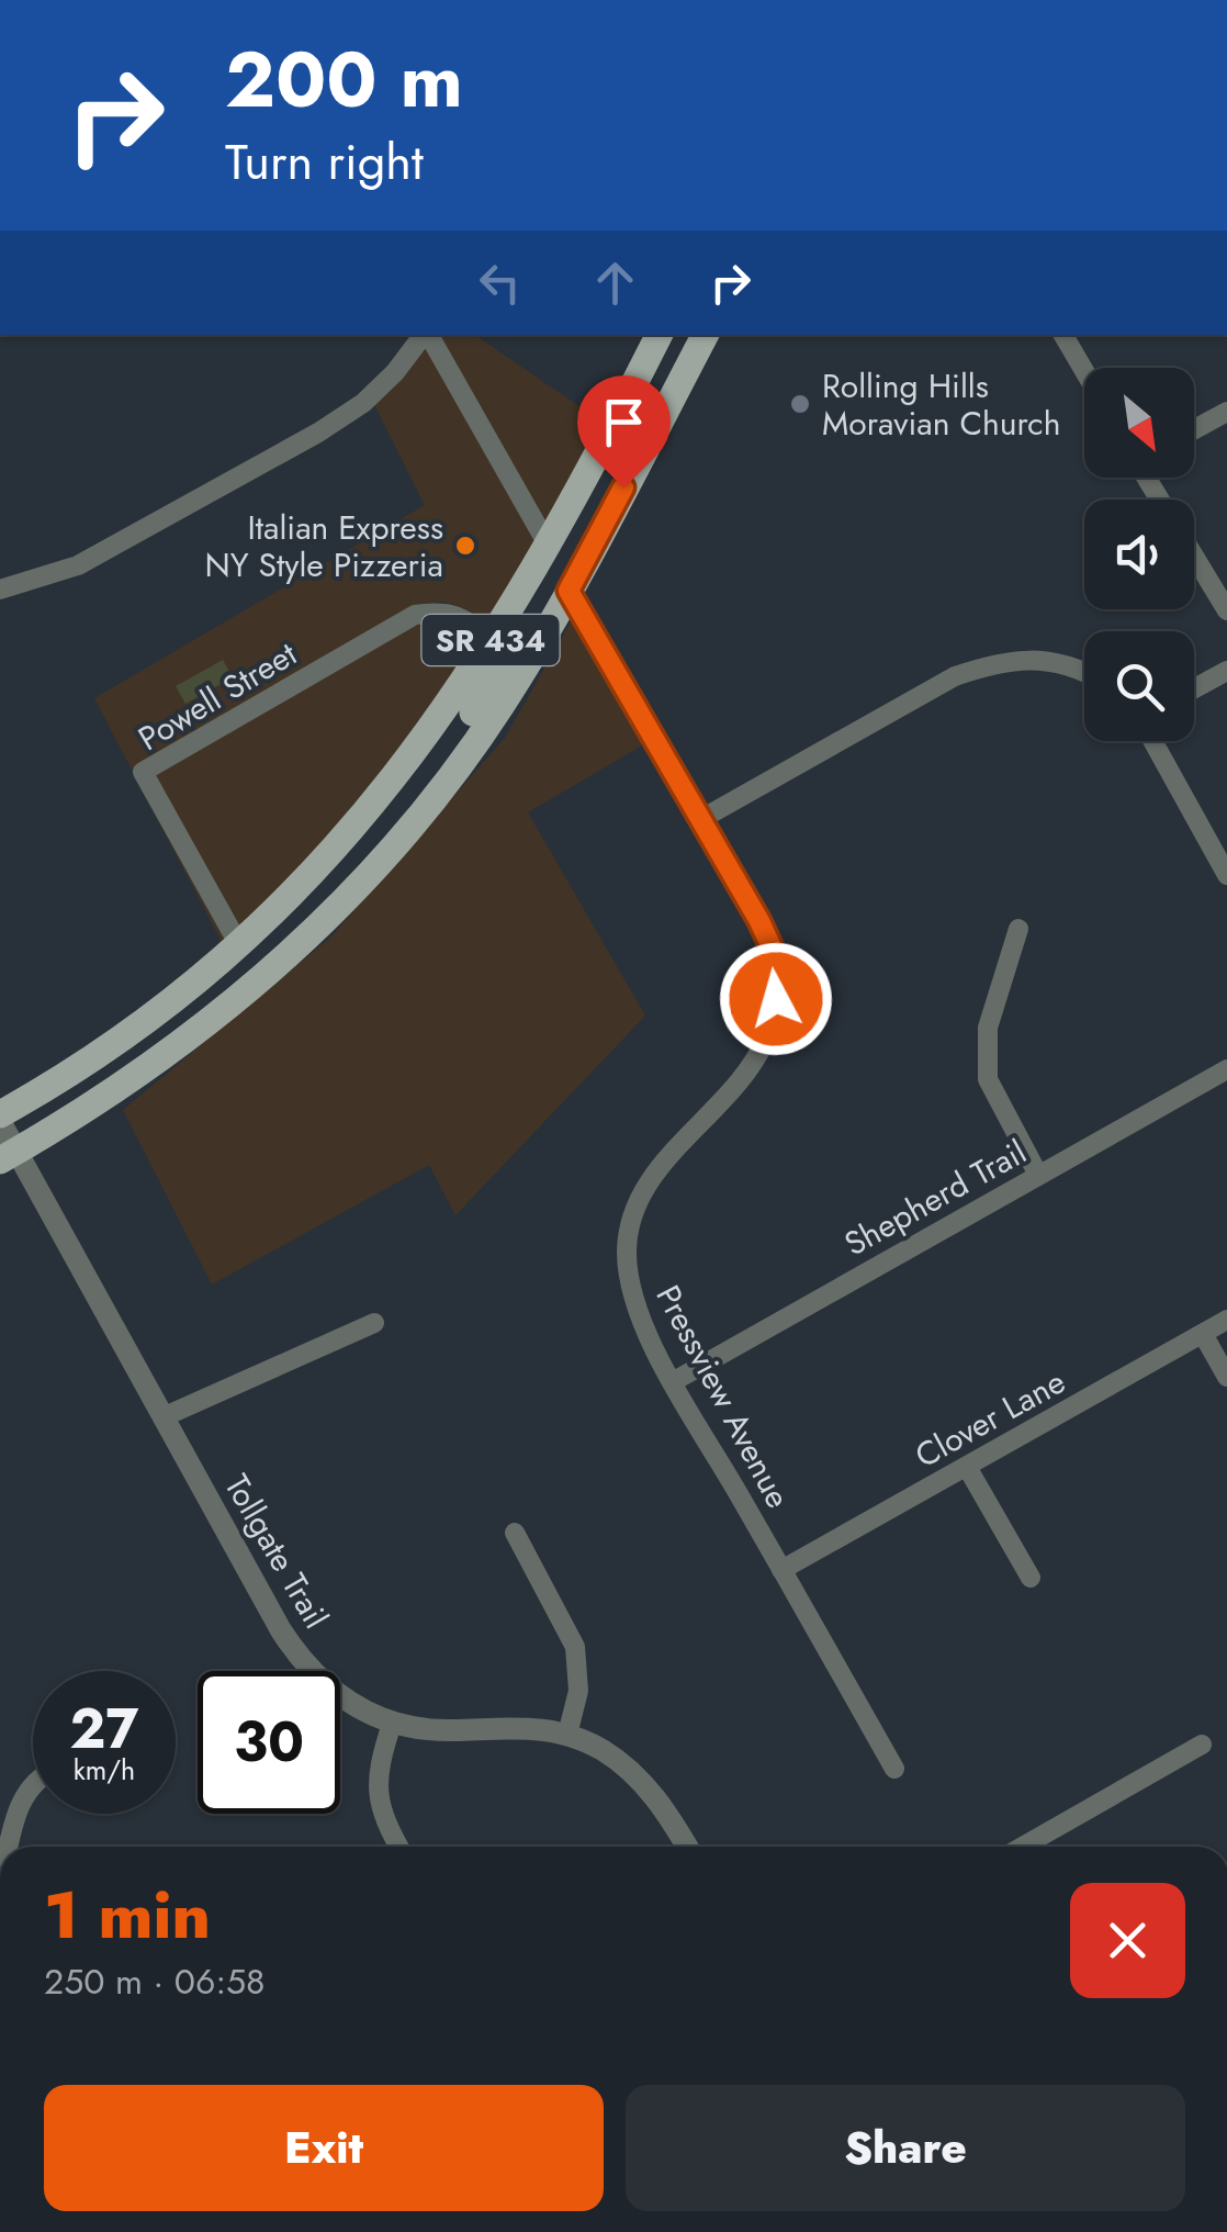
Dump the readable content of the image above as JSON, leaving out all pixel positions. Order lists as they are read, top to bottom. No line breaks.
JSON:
{"streets":{"main road":["SR 434"],"street":["Powell Street","Shepherd Trail","Pressview Avenue","Clover Lane","Tollgate Trail"]},"crossings":[["SR 434","Powell Street"],["SR 434","Pressview Avenue"],["SR 434","Tollgate Trail"],["Shepherd Trail","Pressview Avenue"],["Pressview Avenue","Clover Lane"]],"places":["Rolling Hills Moravian Church","Italian Express NY Style Pizzeria"],"north":"bottom right","page":{"turn":["200 m","Turn right"],"speed":"27 km/h","limit":"30","heading":["1 min","250 m · 06:58"],"buttons":["Exit","Share"]}}
